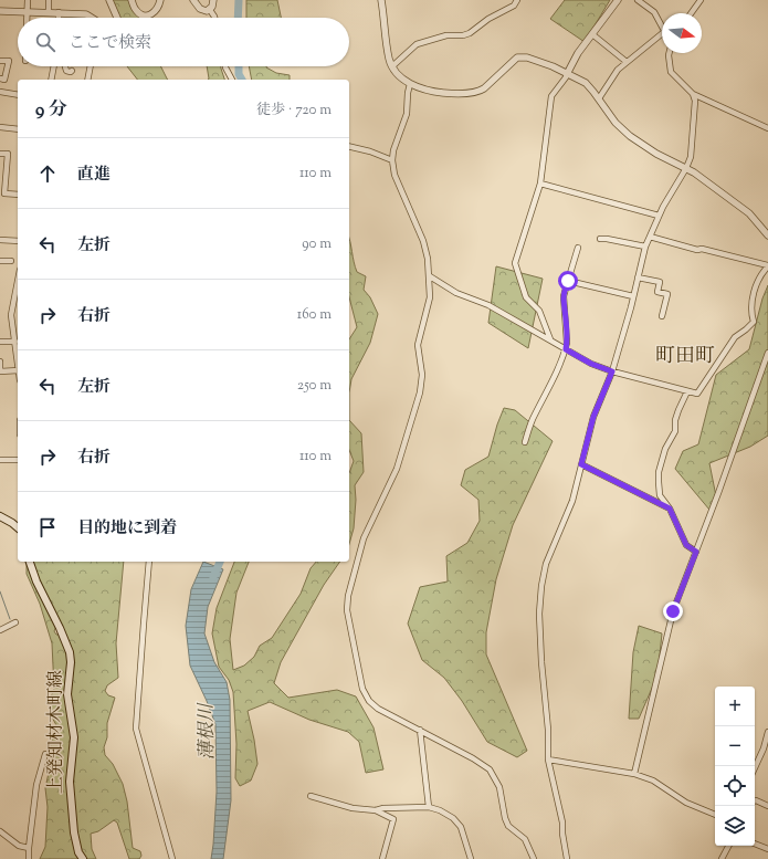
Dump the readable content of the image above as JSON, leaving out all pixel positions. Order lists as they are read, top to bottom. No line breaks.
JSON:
{"streets":{"main road":["上発知材木町線"]},"districts":["町田町"],"water":["薄根川"],"north":"right","page":{"search":"ここで検索","heading":["9 分","徒歩 · 720 m"],"list":[["直進","110 m"],["左折","90 m"],["右折","160 m"],["左折","250 m"],["右折","110 m"],"目的地に到着"],"map_buttons":["+","−"]}}
